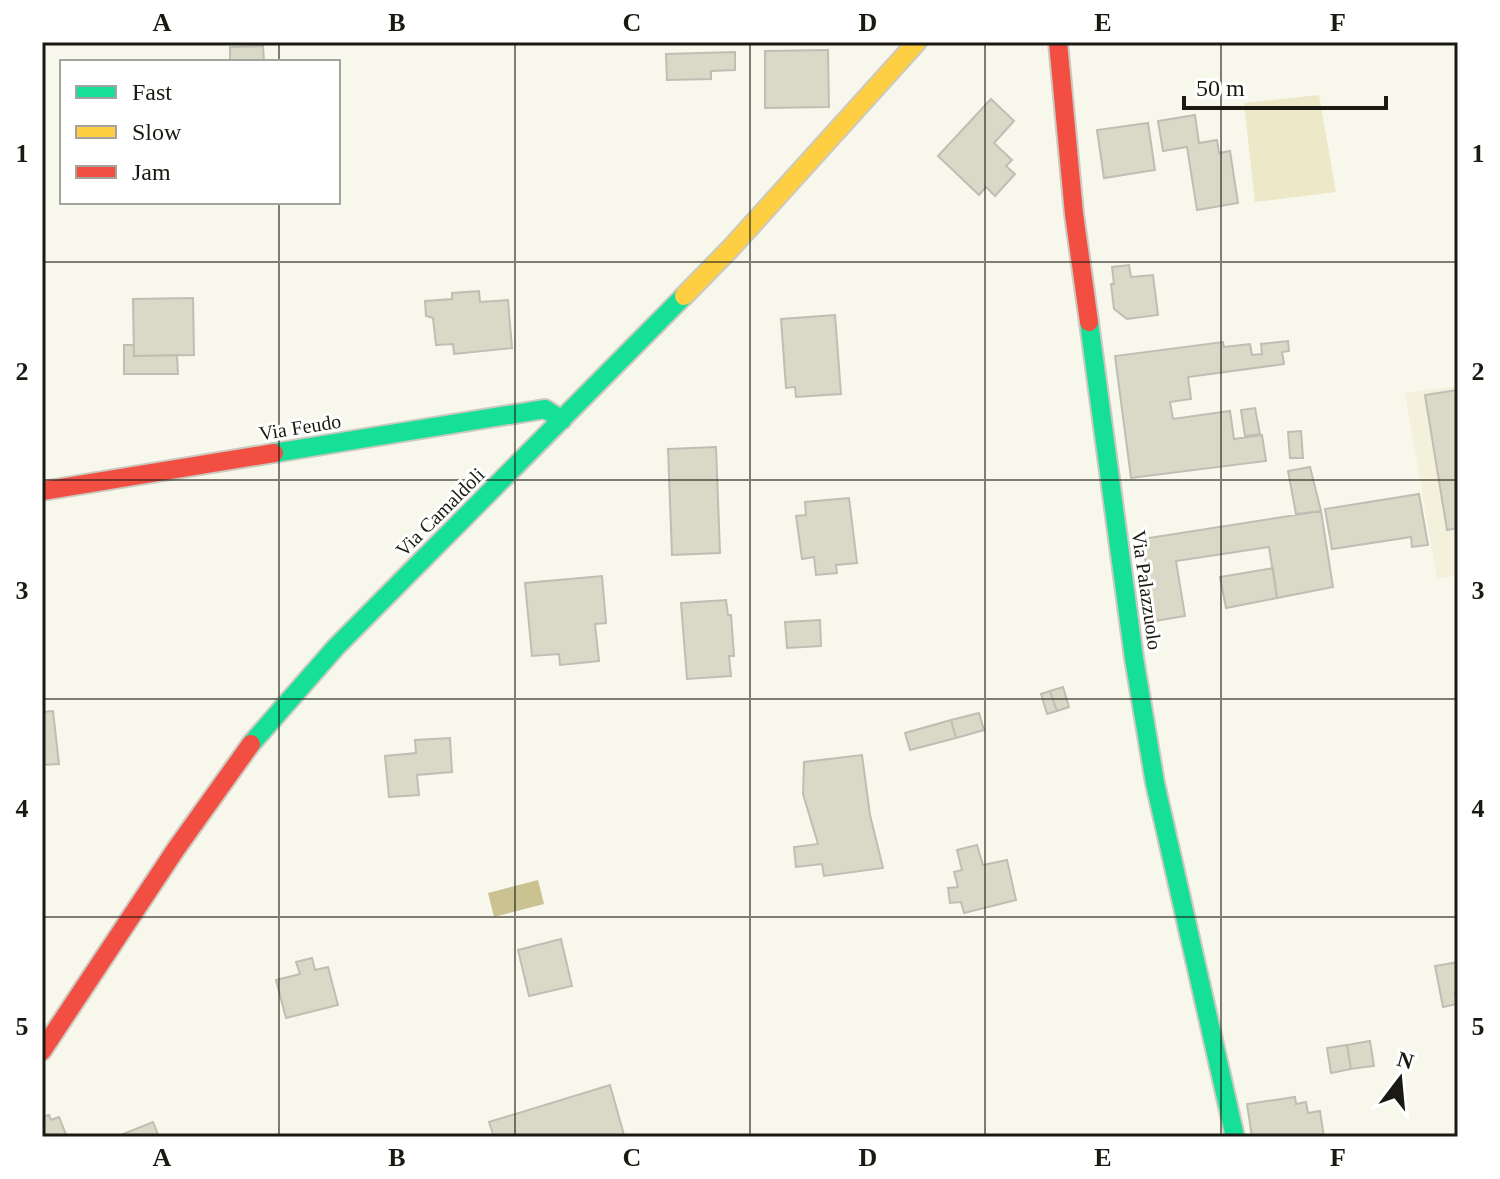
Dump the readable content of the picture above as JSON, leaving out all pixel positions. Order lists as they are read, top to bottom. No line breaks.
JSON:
{"streets":{"street":["Via Feudo","Via Camaldoli","Via Palazzuolo"]},"crossings":[["Via Feudo","Via Camaldoli"]],"legend":["Fast","Slow","Jam"],"scale_bar":"50 m","north":"top","grid":{"columns":["A","B","C","D","E","F"],"rows":["1","2","3","4","5"]}}
